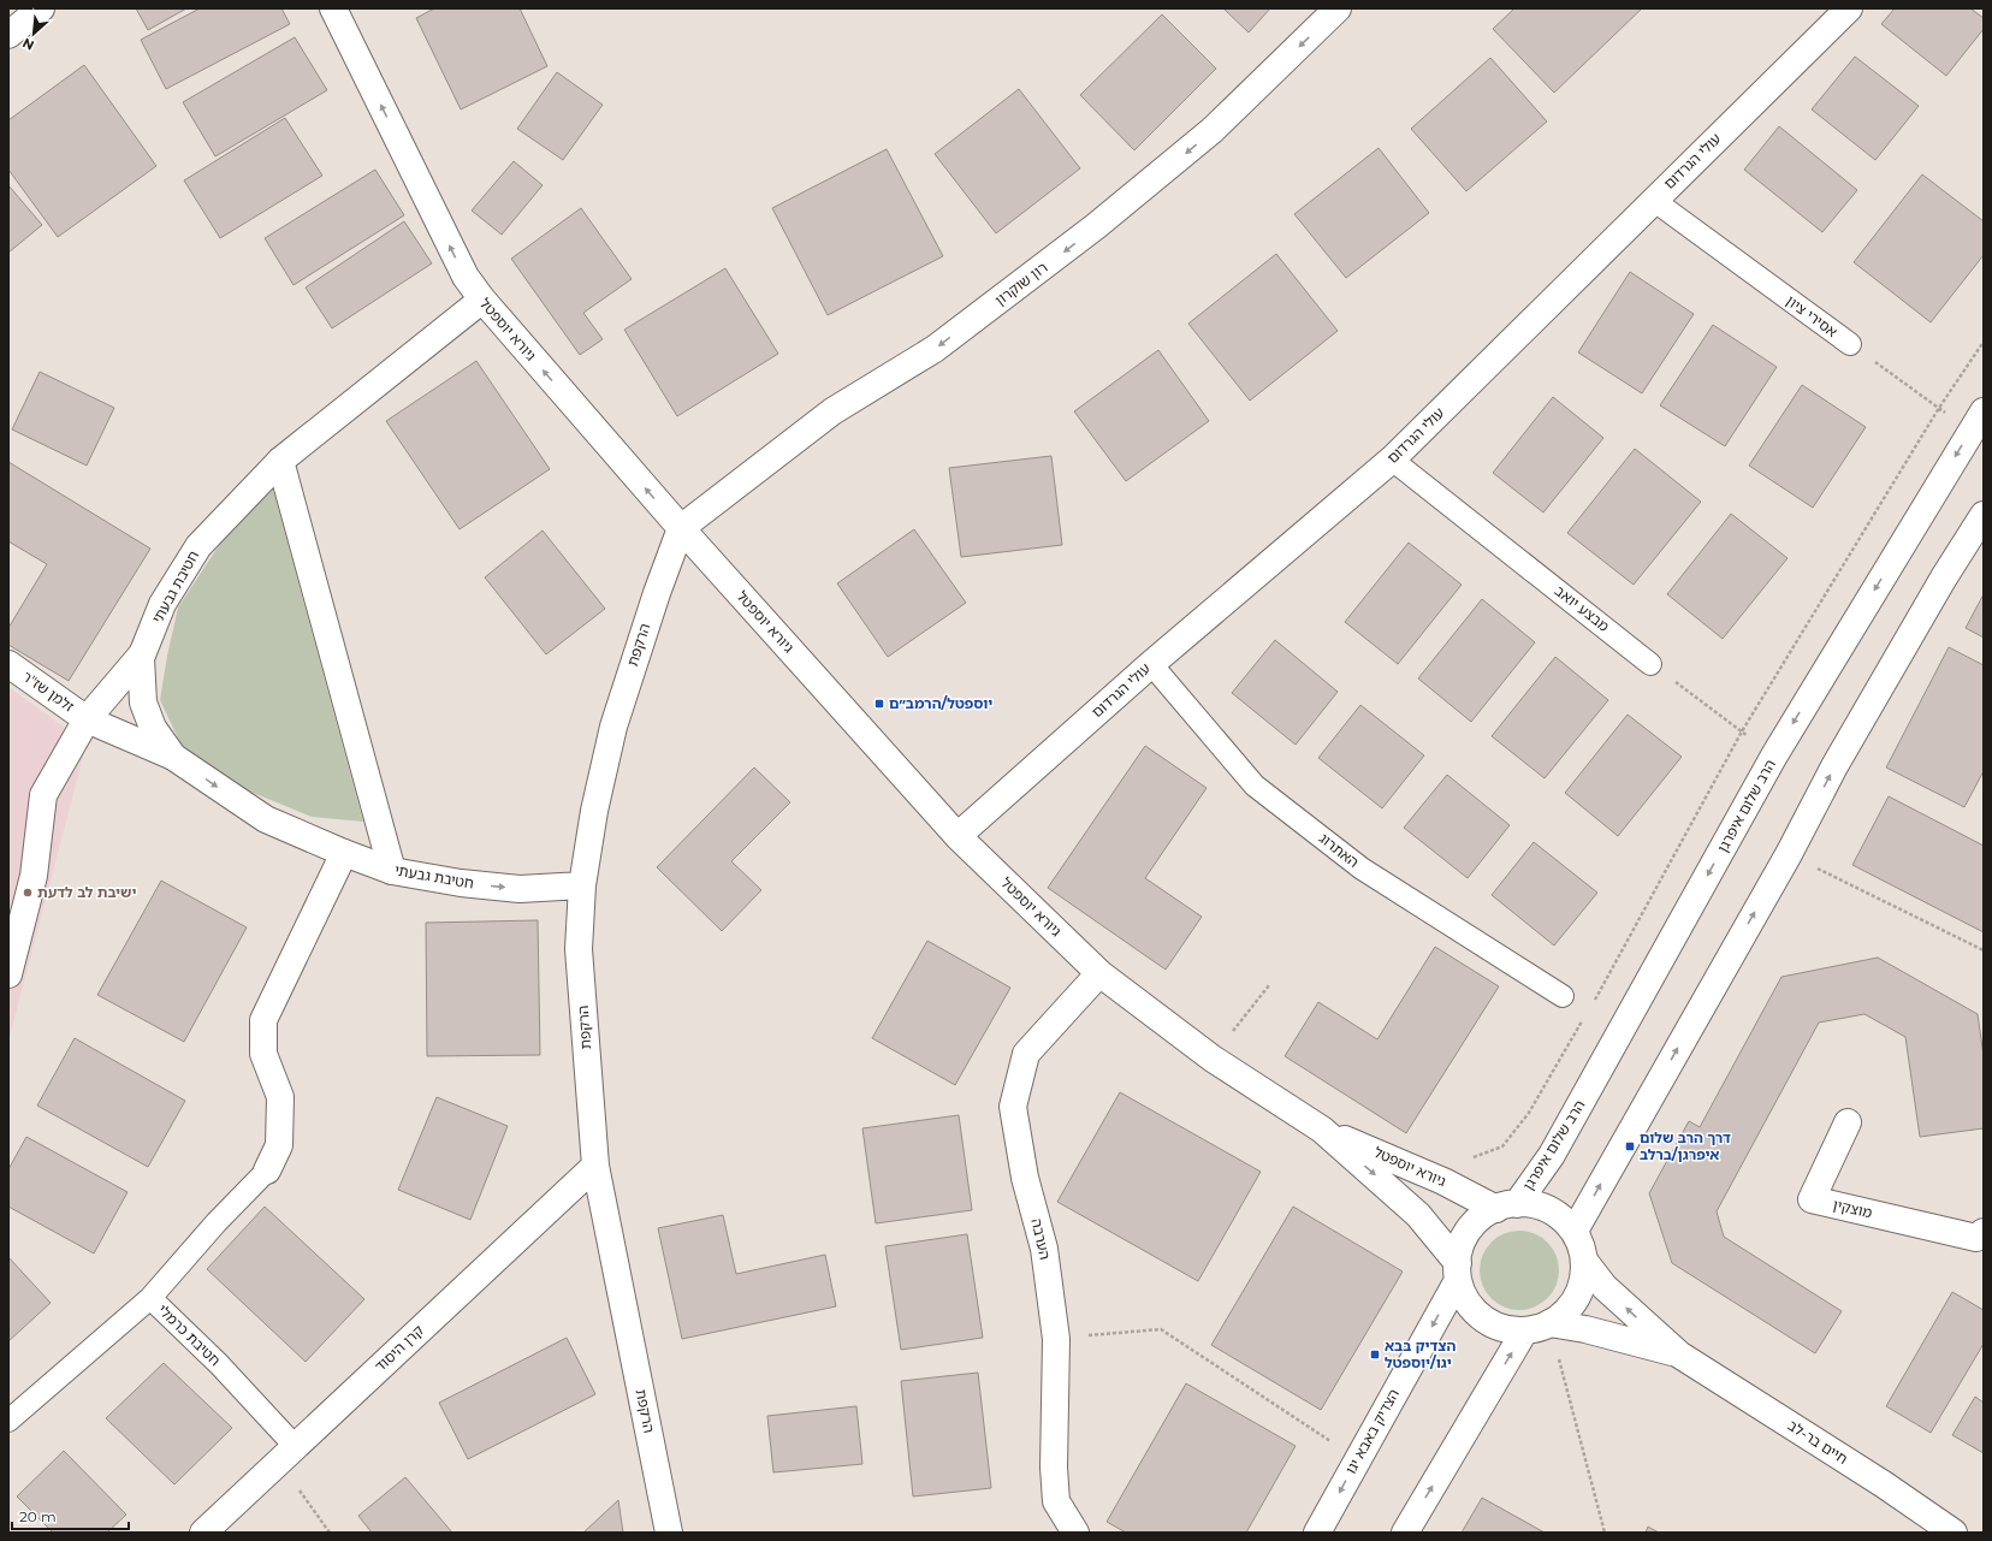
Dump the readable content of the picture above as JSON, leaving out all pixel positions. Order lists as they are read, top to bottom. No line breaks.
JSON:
{"streets":{"street":["עולי הגרדום","רון שוקרון","גיורא יוספטל","חטיבת גבעתי","הרקפת","זלמן שז\"ר","הרב שלום איפרגן","מוצקין","הערבה","קרן היסוד","הצדיק באבא יגו","חיים בר-לב"],"lane":["אסירי ציון","מבצע יואב","האתרוג","חטיבת כרמלי"]},"crossings":[["עולי הגרדום","אסירי ציון"],["עולי הגרדום","גיורא יוספטל"],["עולי הגרדום","מבצע יואב"],["עולי הגרדום","האתרוג"],["רון שוקרון","גיורא יוספטל"],["רון שוקרון","הרקפת"],["אסירי ציון","הרב שלום איפרגן"],["גיורא יוספטל","חטיבת גבעתי"],["גיורא יוספטל","הרקפת"],["גיורא יוספטל","הרב שלום איפרגן"],["גיורא יוספטל","הערבה"],["גיורא יוספטל","הצדיק באבא יגו"],["גיורא יוספטל","חיים בר-לב"],["חטיבת גבעתי","הרקפת"],["חטיבת גבעתי","זלמן שז\"ר"],["הרקפת","קרן היסוד"],["הרב שלום איפרגן","הצדיק באבא יגו"],["הרב שלום איפרגן","חיים בר-לב"],["חטיבת כרמלי","קרן היסוד"],["הצדיק באבא יגו","חיים בר-לב"]],"one_way":["רון שוקרון","חטיבת גבעתי"],"places":{"transit":["יוספטל/הרמב״ם","דרך הרב שלום איפרגן/ברלב","הצדיק בבא יגו/יוספטל"],"other":["ישיבת לב לדעת"]},"scale_bar":"20 m","north":"bottom left"}
